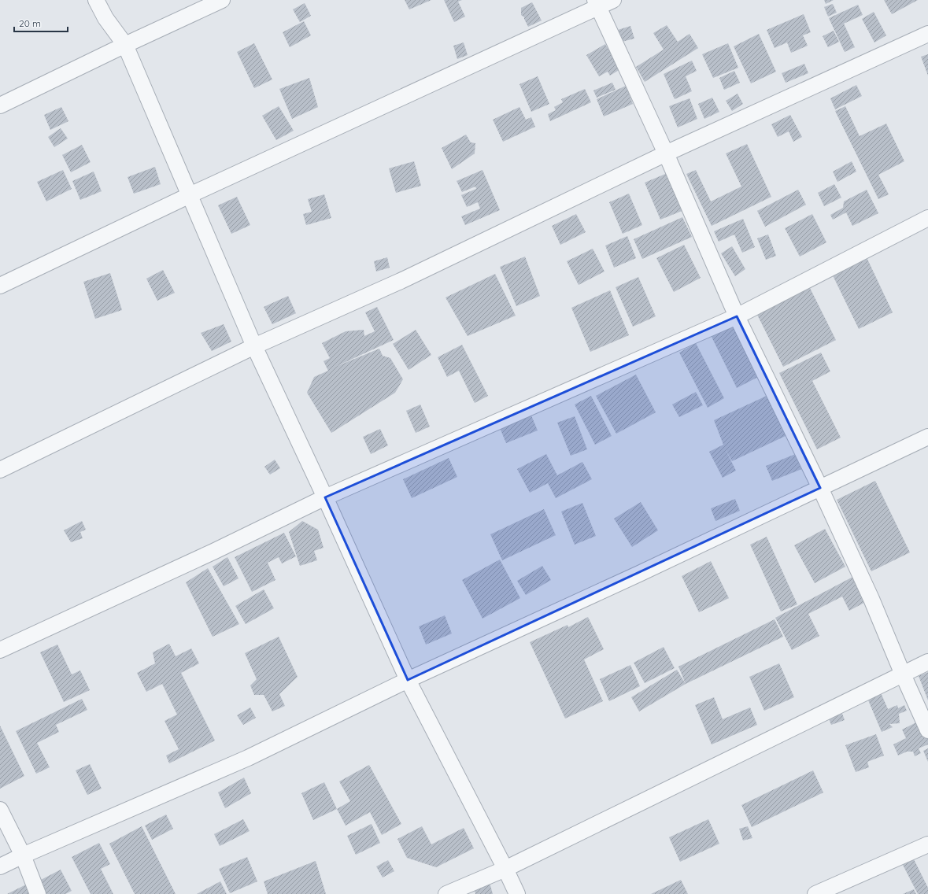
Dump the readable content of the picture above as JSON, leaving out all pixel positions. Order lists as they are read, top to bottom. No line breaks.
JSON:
{"scale_bar":"20 m"}
